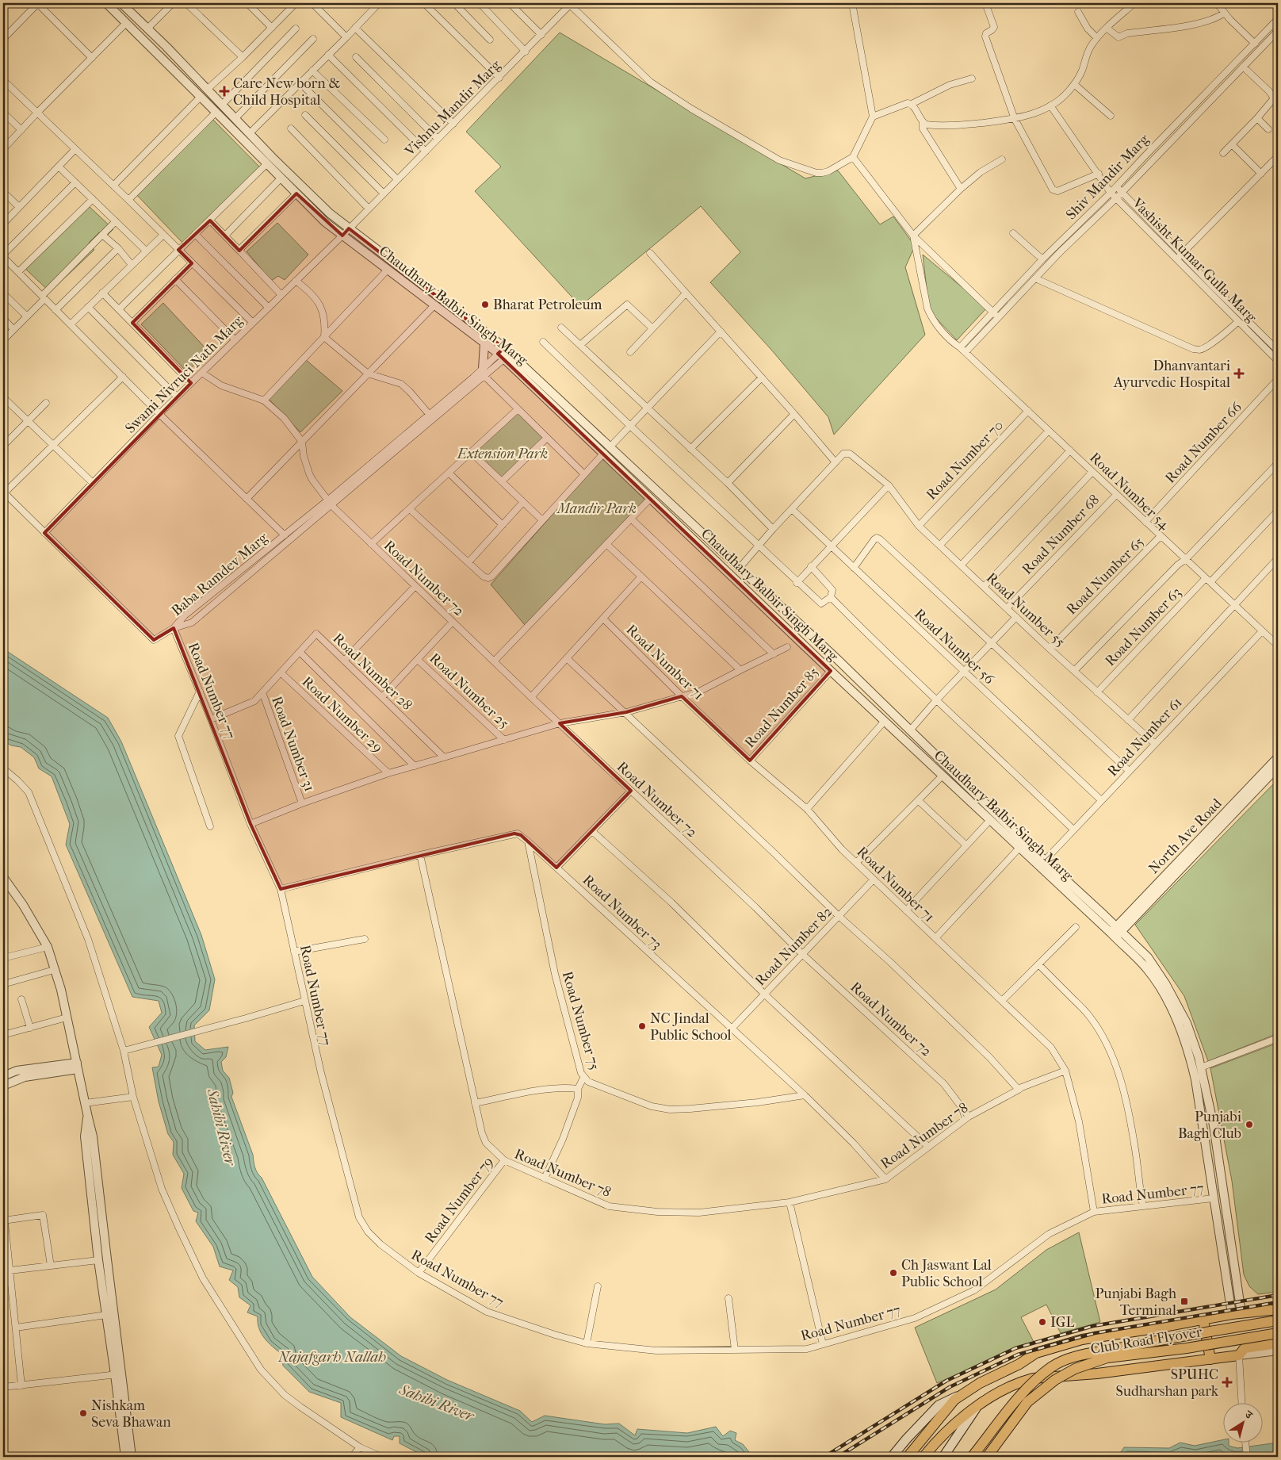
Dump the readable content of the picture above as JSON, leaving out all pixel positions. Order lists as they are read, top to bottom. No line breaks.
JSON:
{"streets":{"main road":["Club Road Flyover"],"street":["Vishnu Mandir Marg","Shiv Mandir Marg","Vashisht Kumar Gulla Marg","Chaudhary Balbir Singh Marg","Swami Nivruci Nath Marg","Road Number 66","Road Number 70","Road Number 54","Road Number 68","Baba Ramdev Marg","Road Number 65","Road Number 72","Road Number 55","Road Number 63","Road Number 56","Road Number 71","Road Number 28","Road Number 77","Road Number 25","Road Number 85","Road Number 29","Road Number 61","Road Number 31","North Ave Road","Road Number 73","Road Number 82","Road Number 75","Road Number 78","Road Number 79"]},"crossings":[["Vishnu Mandir Marg","Chaudhary Balbir Singh Marg"],["Vishnu Mandir Marg","Swami Nivruci Nath Marg"],["Shiv Mandir Marg","Vashisht Kumar Gulla Marg"],["Chaudhary Balbir Singh Marg","Swami Nivruci Nath Marg"],["Chaudhary Balbir Singh Marg","Baba Ramdev Marg"],["Chaudhary Balbir Singh Marg","Road Number 77"],["Chaudhary Balbir Singh Marg","Road Number 85"],["Chaudhary Balbir Singh Marg","Road Number 61"],["Chaudhary Balbir Singh Marg","North Ave Road"],["Road Number 66","Road Number 54"],["Road Number 70","Road Number 54"],["Road Number 70","Road Number 55"],["Road Number 54","Road Number 68"],["Road Number 54","Road Number 65"],["Road Number 54","Road Number 63"],["Road Number 54","Road Number 61"],["Road Number 68","Road Number 55"],["Baba Ramdev Marg","Road Number 72"],["Baba Ramdev Marg","Road Number 77"],["Road Number 65","Road Number 55"],["Road Number 72","Road Number 82"],["Road Number 72","Road Number 78"],["Road Number 55","Road Number 63"],["Road Number 55","Road Number 61"],["Road Number 56","Road Number 61"],["Road Number 71","Road Number 77"],["Road Number 71","Road Number 85"],["Road Number 71","Road Number 82"],["Road Number 71","Road Number 78"],["Road Number 28","Road Number 77"],["Road Number 28","Road Number 29"],["Road Number 28","Road Number 31"],["Road Number 77","Road Number 73"],["Road Number 77","Road Number 79"],["Road Number 73","Road Number 82"],["Road Number 73","Road Number 75"],["Road Number 73","Road Number 78"],["Road Number 78","Road Number 79"]],"water":["Sahibi River","Najafgarh Nallah"],"parks":["Extension Park","Mandir Park"],"places":{"health":["Care New born & Child Hospital","Dhanvantari Ayurvedic Hospital","SPUHC Sudharshan park"],"other":["Bharat Petroleum","NC Jindal Public School","Punjabi Bagh Club","Ch Jaswant Lal Public School","IGL","Nishkam Seva Bhawan"],"transit":["Punjabi Bagh Terminal"]},"north":"top right"}
